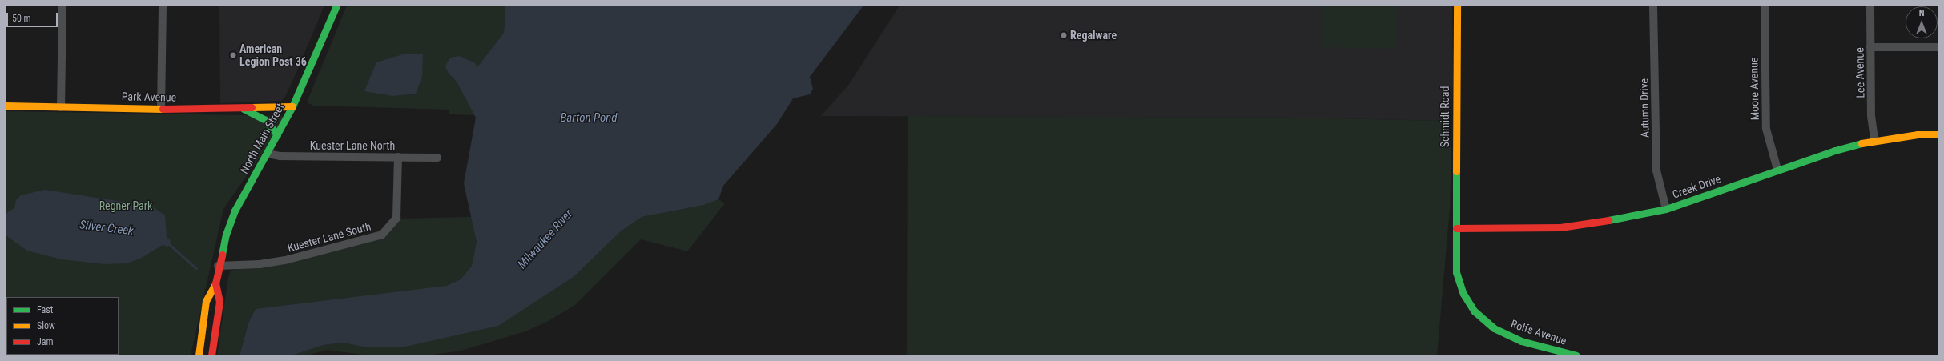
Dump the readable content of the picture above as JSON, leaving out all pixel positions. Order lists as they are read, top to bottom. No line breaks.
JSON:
{"streets":{"street":["Lee Avenue","Moore Avenue","Park Avenue","Autumn Drive","Schmidt Road","North Main Street","Kuester Lane North","Creek Drive","Kuester Lane South","Rolfs Avenue"]},"crossings":[["Lee Avenue","Creek Drive"],["Moore Avenue","Creek Drive"],["Park Avenue","North Main Street"],["Autumn Drive","Creek Drive"],["Schmidt Road","Creek Drive"],["Schmidt Road","Rolfs Avenue"],["North Main Street","Kuester Lane North"],["North Main Street","Kuester Lane South"],["Kuester Lane North","Kuester Lane South"],["Creek Drive","Rolfs Avenue"]],"water":["Barton Pond","Silver Creek","Milwaukee River"],"parks":["Regner Park"],"places":["Regalware","American Legion Post 36"],"legend":["Fast","Slow","Jam"],"scale_bar":"50 m","north":"top"}
